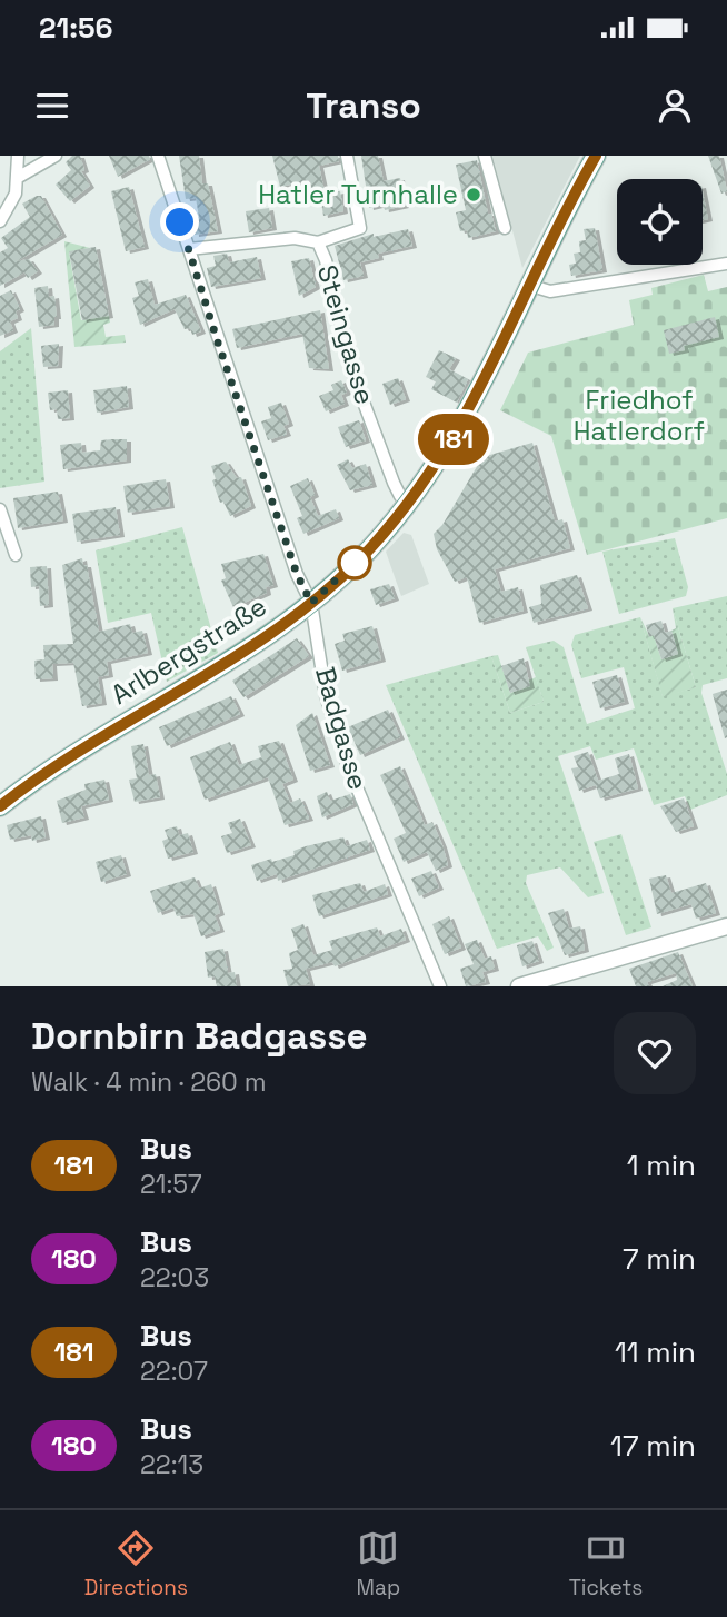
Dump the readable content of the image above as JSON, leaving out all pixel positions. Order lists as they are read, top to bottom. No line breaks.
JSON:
{"streets":{"main road":["Arlbergstraße"],"street":["Steingasse","Badgasse"]},"crossings":[["Steingasse","Arlbergstraße"],["Steingasse","Badgasse"],["Arlbergstraße","Badgasse"]],"parks":["Friedhof Hatlerdorf"],"places":["Hatler Turnhalle"],"lines":["bus line 181"],"page":{"status":"21:56","header":"Transo","on_map":"181","heading":["Dornbirn Badgasse","Walk · 4 min · 260 m"],"list":[{"mark":"181","name":"Bus","note":"21:57","value":"1 min"},{"mark":"180","name":"Bus","note":"22:03","value":"7 min"},{"mark":"181","name":"Bus","note":"22:07","value":"11 min"},{"mark":"180","name":"Bus","note":"22:13","value":"17 min"}],"tabs":["Directions","Map","Tickets"]}}
